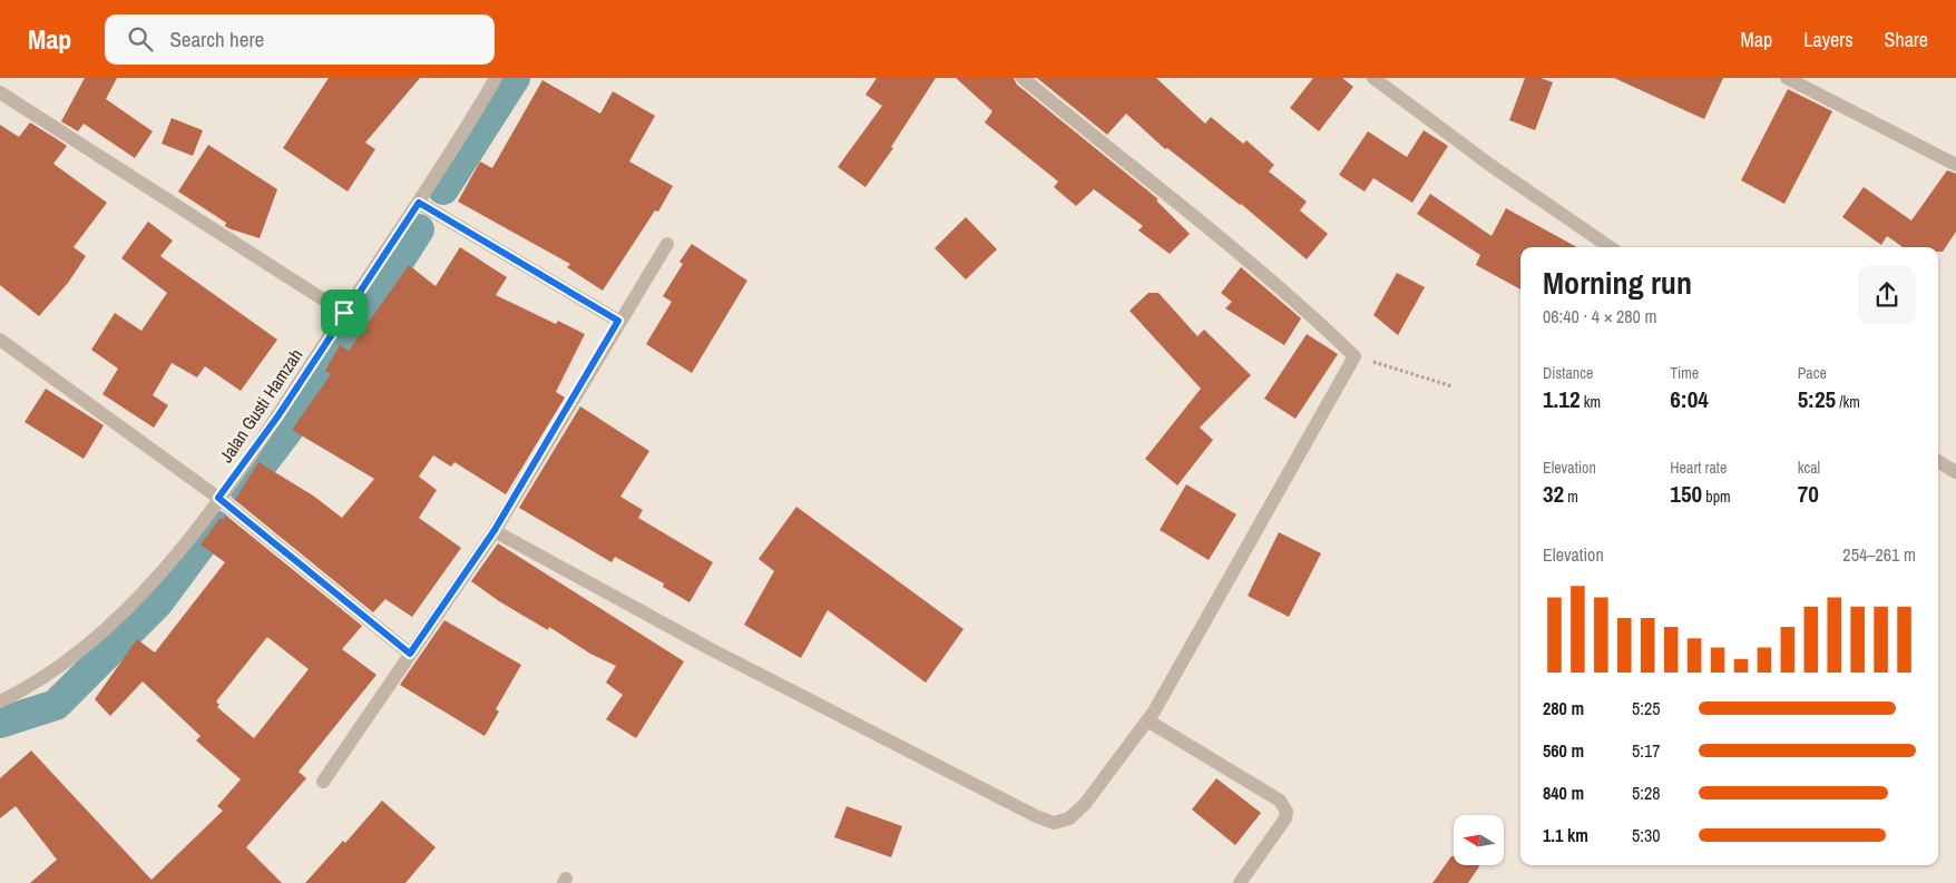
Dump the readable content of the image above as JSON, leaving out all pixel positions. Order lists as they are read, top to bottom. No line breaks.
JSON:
{"streets":{"street":["Jalan Gusti Hamzah"]},"north":"left","page":{"header":"Map","search":"Search here","nav":["Map","Layers","Share"],"heading":["Morning run","06:40 · 4 × 280 m"],"stats":[["Distance","1.12 km"],["Time","6:04"],["Pace","5:25 /km"],["Elevation","32 m"],["Heart rate","150 bpm"],["kcal","70"]],"chart":["Elevation","254–261 m"],"list":[{"name":"280 m","note":"5:25"},{"name":"560 m","note":"5:17"},{"name":"840 m","note":"5:28"},{"name":"1.1 km","note":"5:30"}]}}
